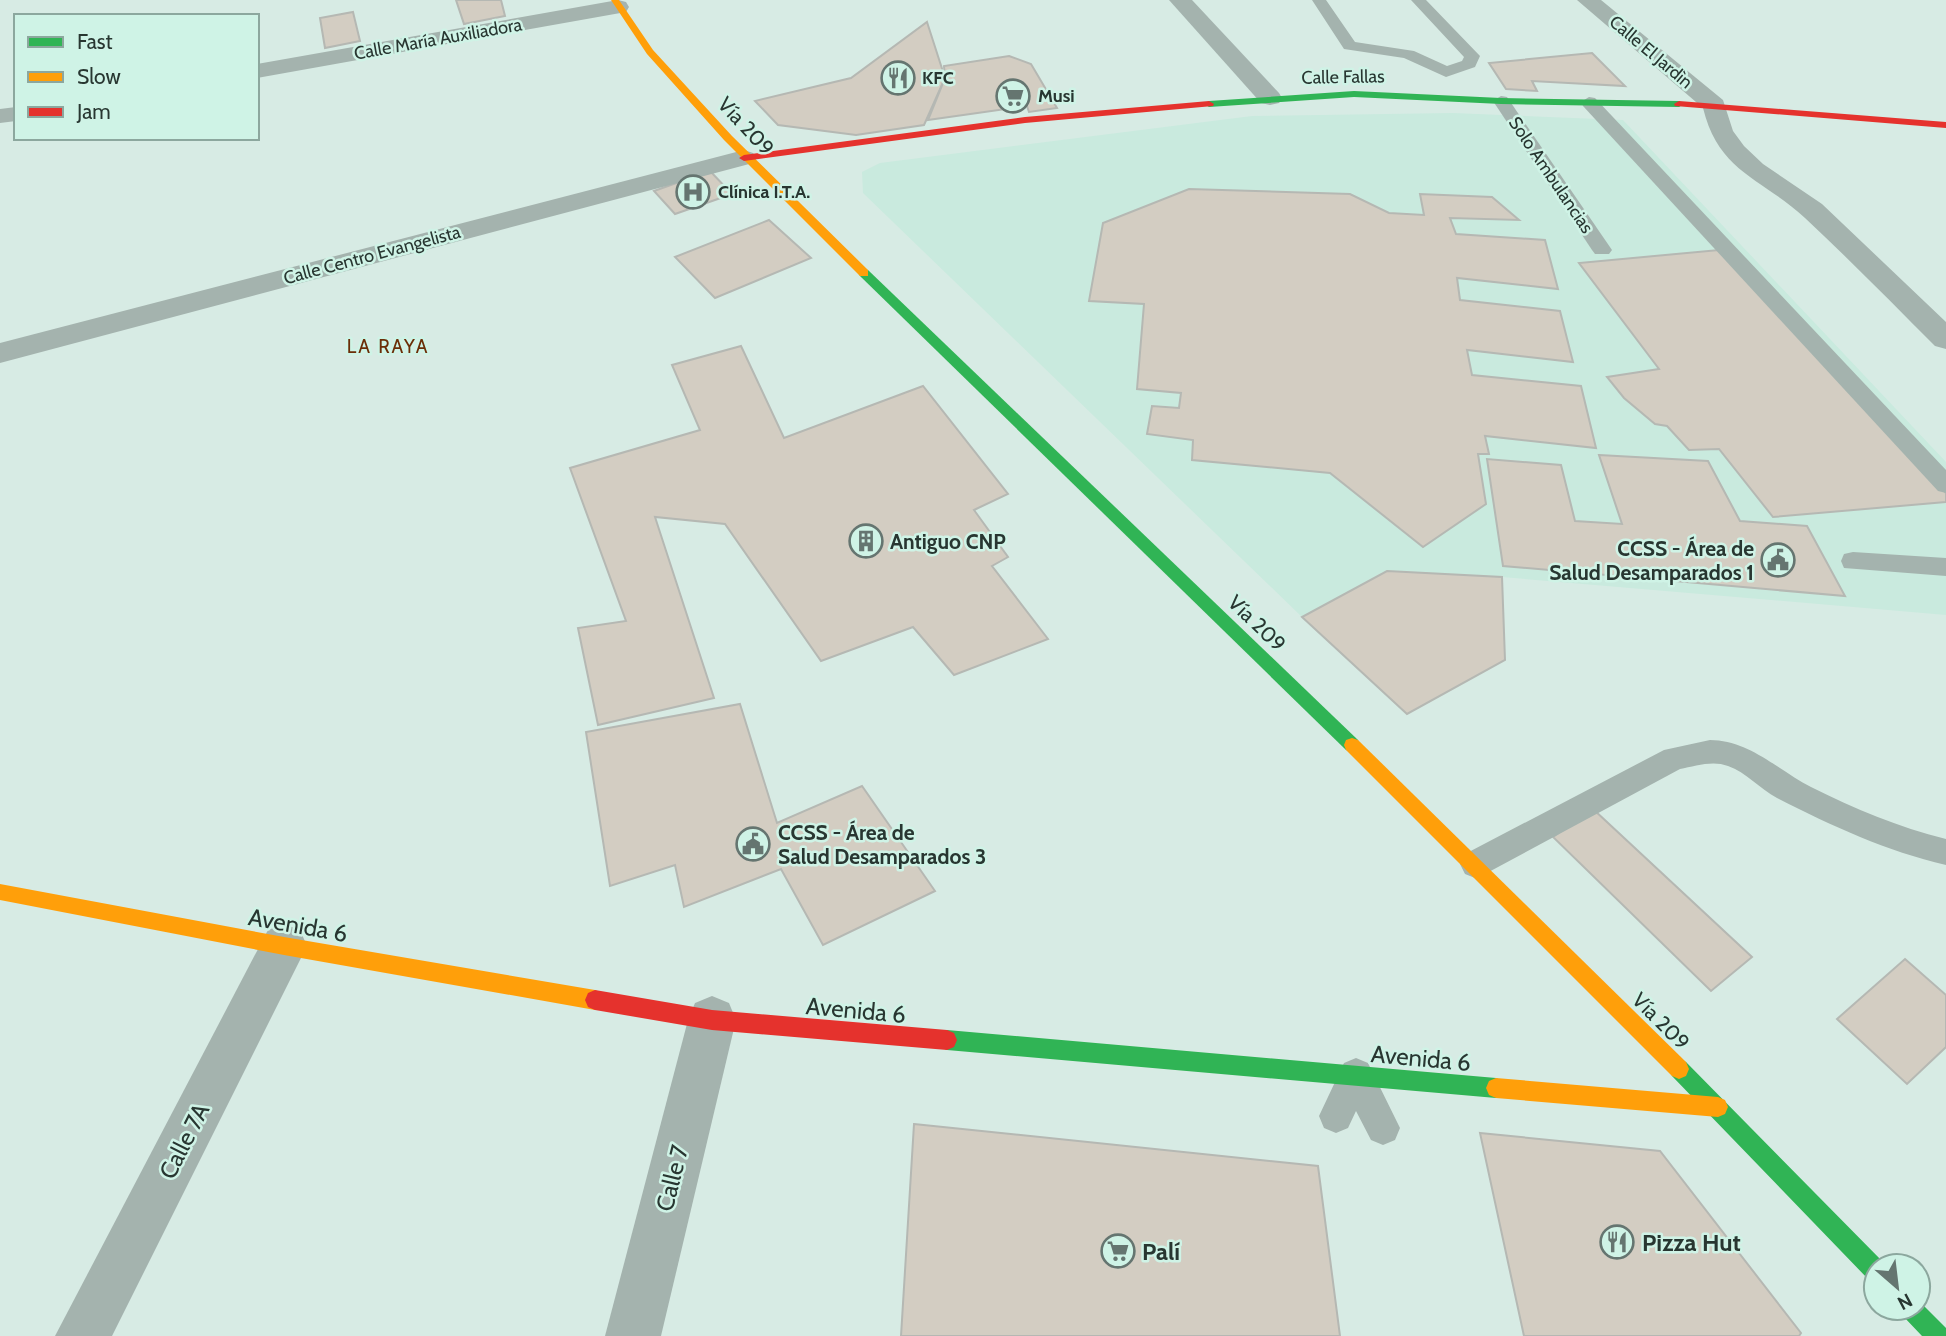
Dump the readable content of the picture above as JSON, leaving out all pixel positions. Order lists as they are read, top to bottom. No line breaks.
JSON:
{"streets":{"street":["Calle María Auxiliadora","Calle El Jardìn","Calle Fallas","Vía 209","Calle Centro Evangelista","Avenida 6","Calle 7A","Calle 7"],"lane":["Solo Ambulancias"]},"crossings":[["Calle María Auxiliadora","Vía 209"],["Calle El Jardìn","Calle Fallas"],["Calle Fallas","Vía 209"],["Calle Fallas","Solo Ambulancias"],["Calle Fallas","Calle Centro Evangelista"],["Vía 209","Calle Centro Evangelista"],["Vía 209","Avenida 6"],["Avenida 6","Calle 7A"],["Avenida 6","Calle 7"]],"districts":["LA RAYA"],"places":{"restaurant":["KFC","Pizza Hut"],"supermarket":["Musi","Palí"],"hospital":["Clínica I.T.A."],"building":["Antiguo CNP"],"public building":["CCSS - Área de Salud Desamparados 1","CCSS - Área de Salud Desamparados 3"]},"legend":["Fast","Slow","Jam"],"north":"bottom right"}
